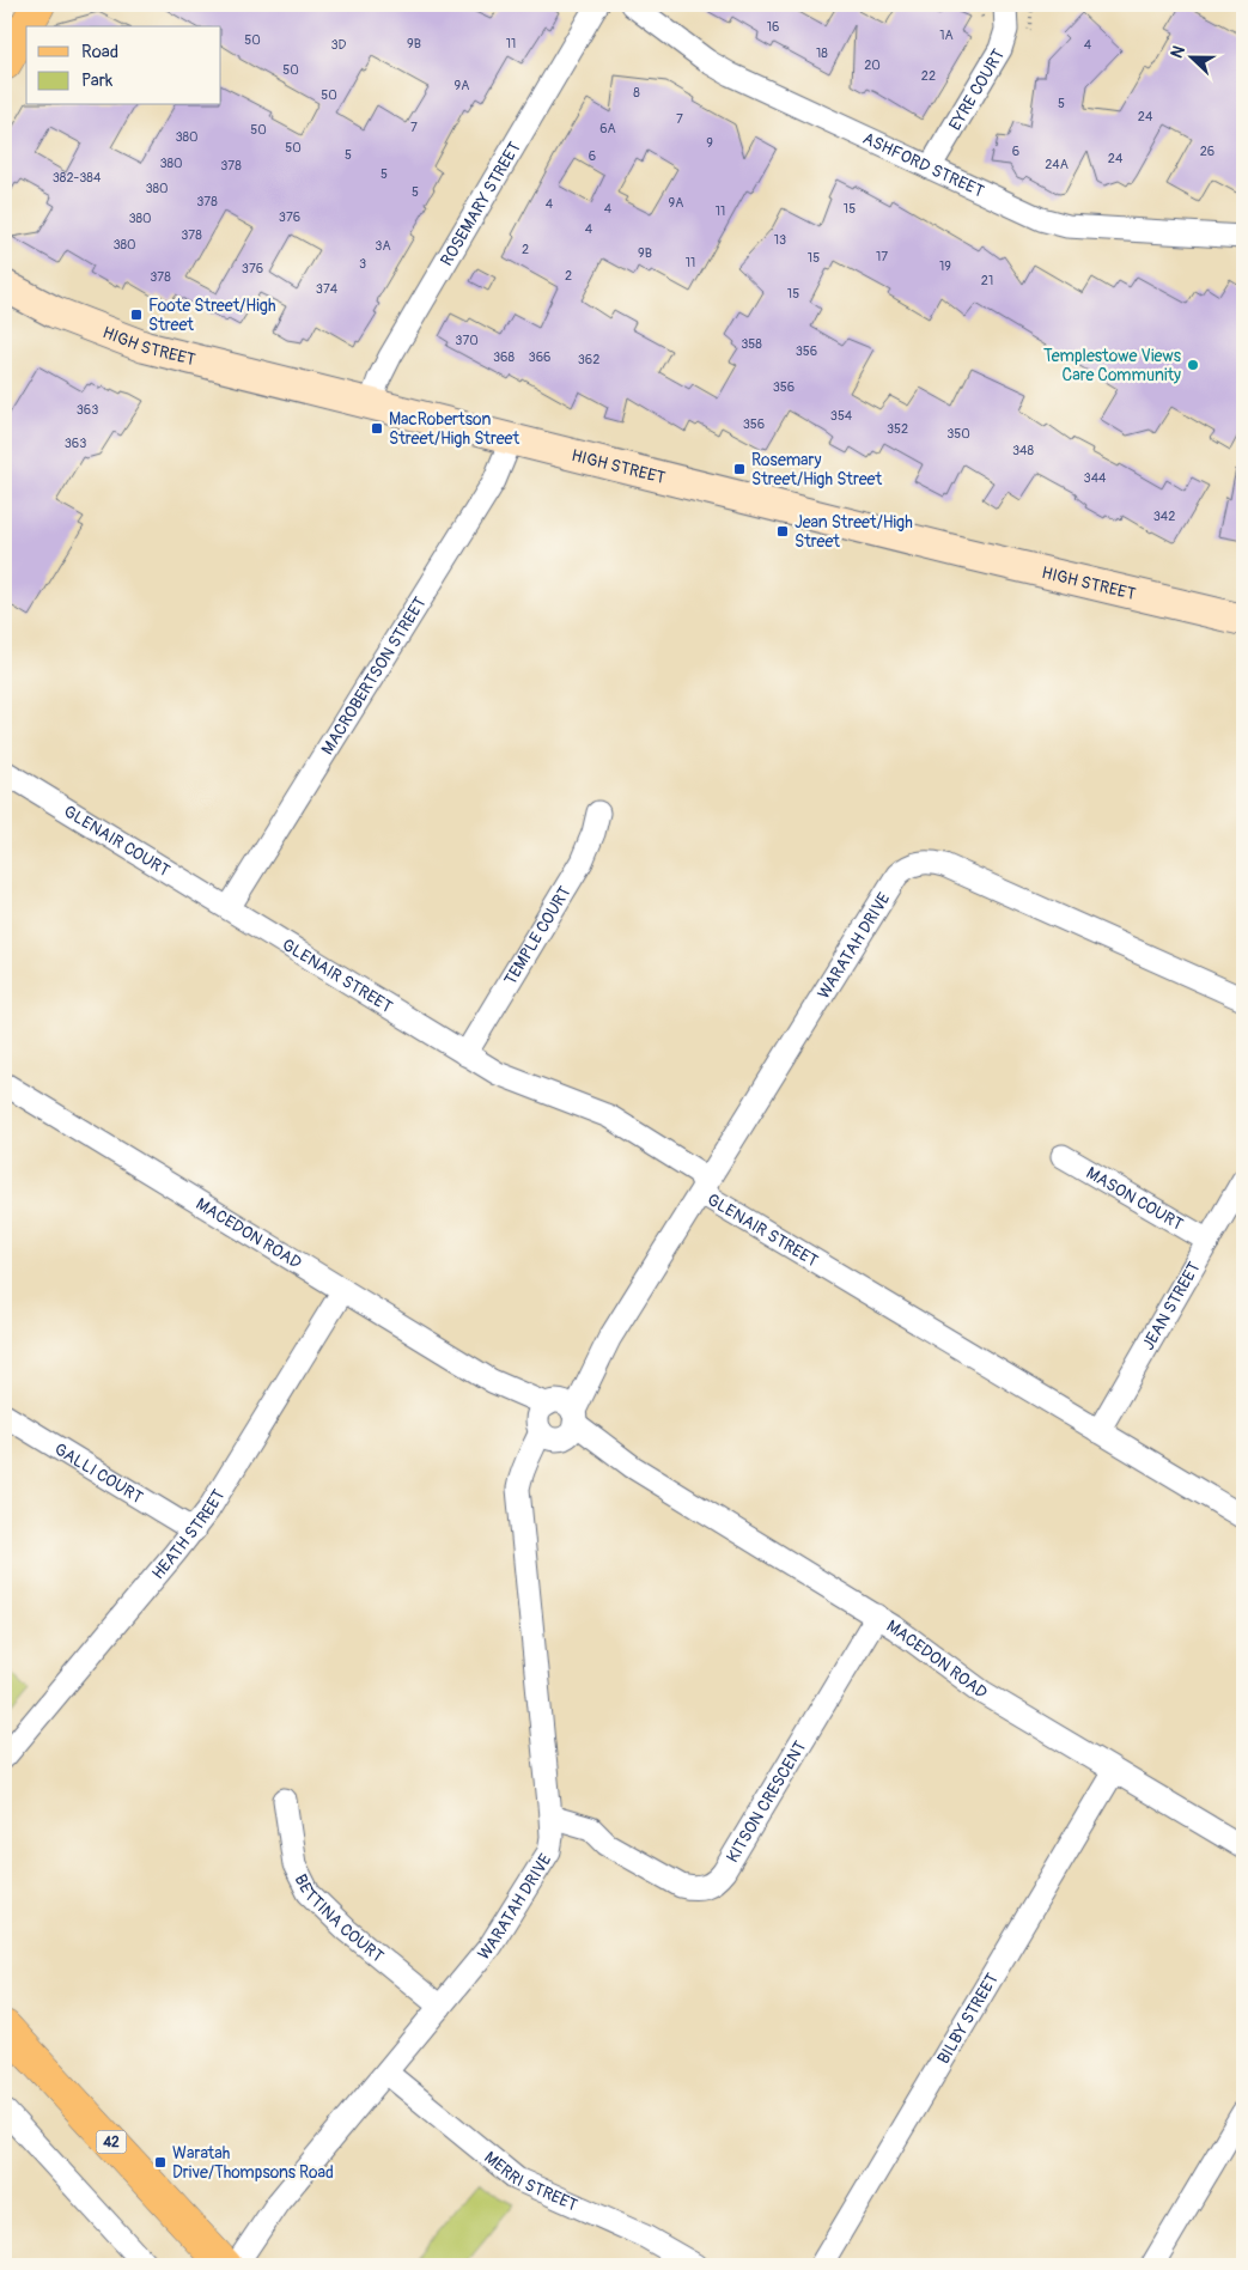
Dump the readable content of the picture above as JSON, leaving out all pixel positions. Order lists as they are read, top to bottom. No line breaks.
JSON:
{"streets":{"main road":["HIGH STREET","42"],"street":["EYRE COURT","ASHFORD STREET","ROSEMARY STREET","MACROBERTSON STREET","GLENAIR COURT","TEMPLE COURT","WARATAH DRIVE","GLENAIR STREET","MASON COURT","MACEDON ROAD","JEAN STREET","GALLI COURT","HEATH STREET","KITSON CRESCENT","BETTINA COURT","BILBY STREET","MERRI STREET"]},"crossings":[["EYRE COURT","ASHFORD STREET"],["ROSEMARY STREET","HIGH STREET"],["HIGH STREET","MACROBERTSON STREET"],["MACROBERTSON STREET","GLENAIR COURT"],["MACROBERTSON STREET","GLENAIR STREET"],["GLENAIR COURT","GLENAIR STREET"],["TEMPLE COURT","GLENAIR STREET"],["WARATAH DRIVE","GLENAIR STREET"],["WARATAH DRIVE","MACEDON ROAD"],["WARATAH DRIVE","KITSON CRESCENT"],["WARATAH DRIVE","BETTINA COURT"],["WARATAH DRIVE","42"],["WARATAH DRIVE","MERRI STREET"],["GLENAIR STREET","JEAN STREET"],["MASON COURT","JEAN STREET"],["MACEDON ROAD","HEATH STREET"],["MACEDON ROAD","KITSON CRESCENT"],["MACEDON ROAD","BILBY STREET"],["GALLI COURT","HEATH STREET"]],"places":{"transit":["Foote Street/High Street","MacRobertson Street/High Street","Rosemary Street/High Street","Jean Street/High Street","Waratah Drive/Thompsons Road"],"other":["Templestowe Views Care Community"]},"house_numbers":["16","1A","50","9B","11","3D","4","18","20","50","22","9A","8","50","5","24","7","7","6A","50","380","9","50","6","26","5","6","24","380","24A","378","5","382-384","380","5","378","9A","4","4","15","11","376","380","4","378","13","380","3A","2","9B","17","15","11","3","19","376","2","378","21","374","15","370","358","356","368","366","362","356","363","354","356","352","350","363","348","344","342"],"legend":["Road","Park"],"north":"left"}
